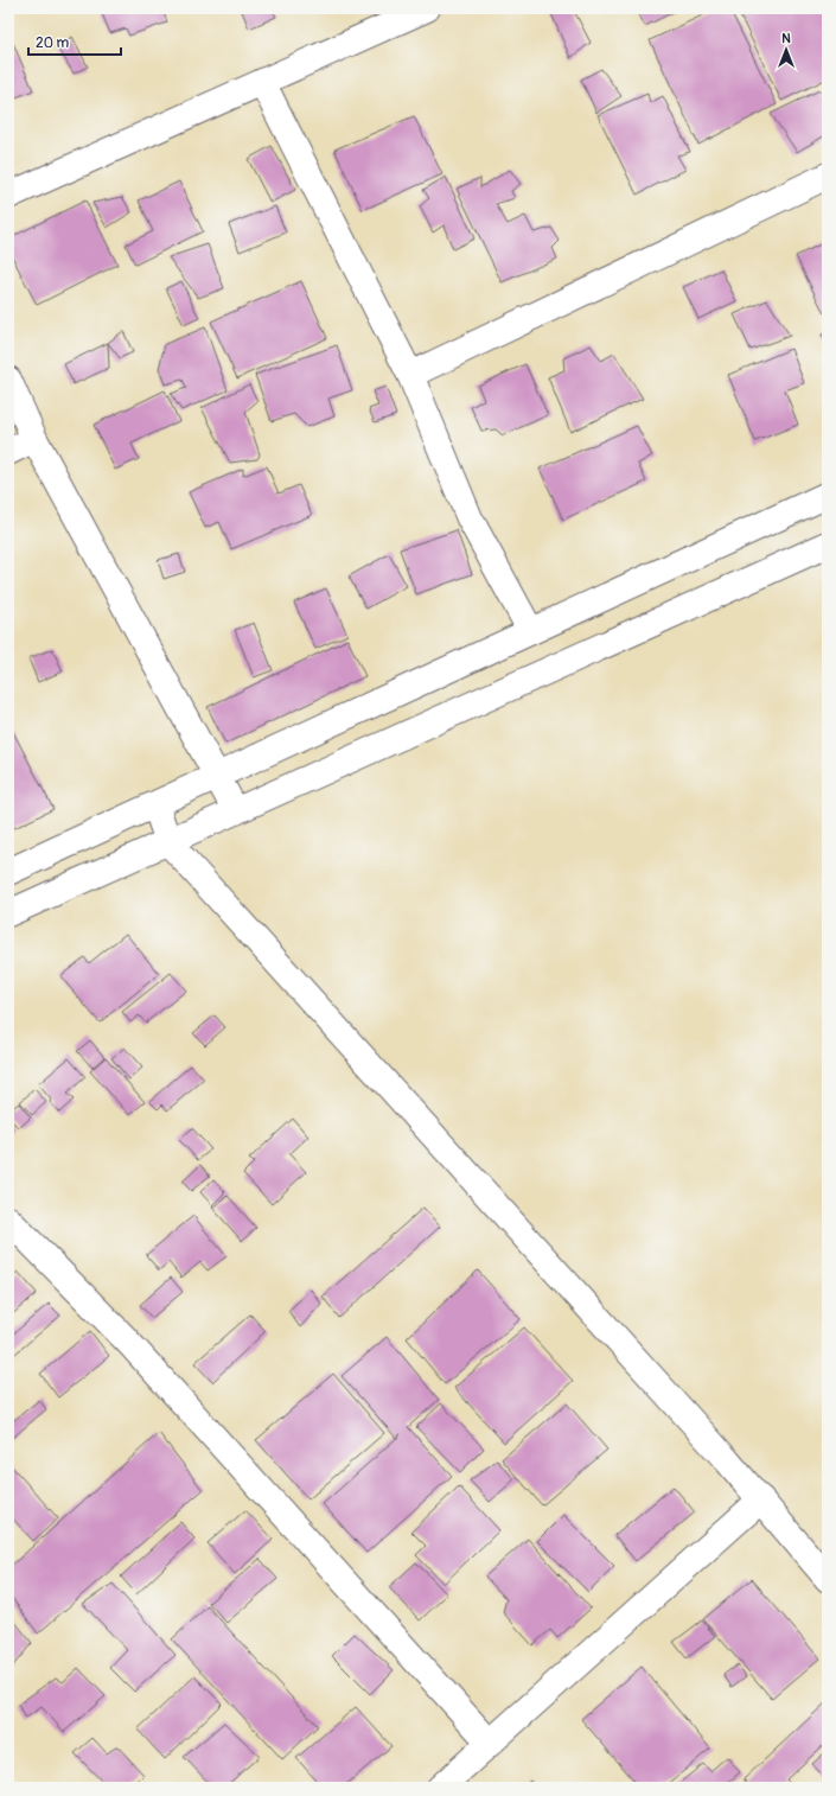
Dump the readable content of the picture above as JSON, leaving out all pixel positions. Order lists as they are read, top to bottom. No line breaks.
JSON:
{"scale_bar":"20 m","north":"top"}
